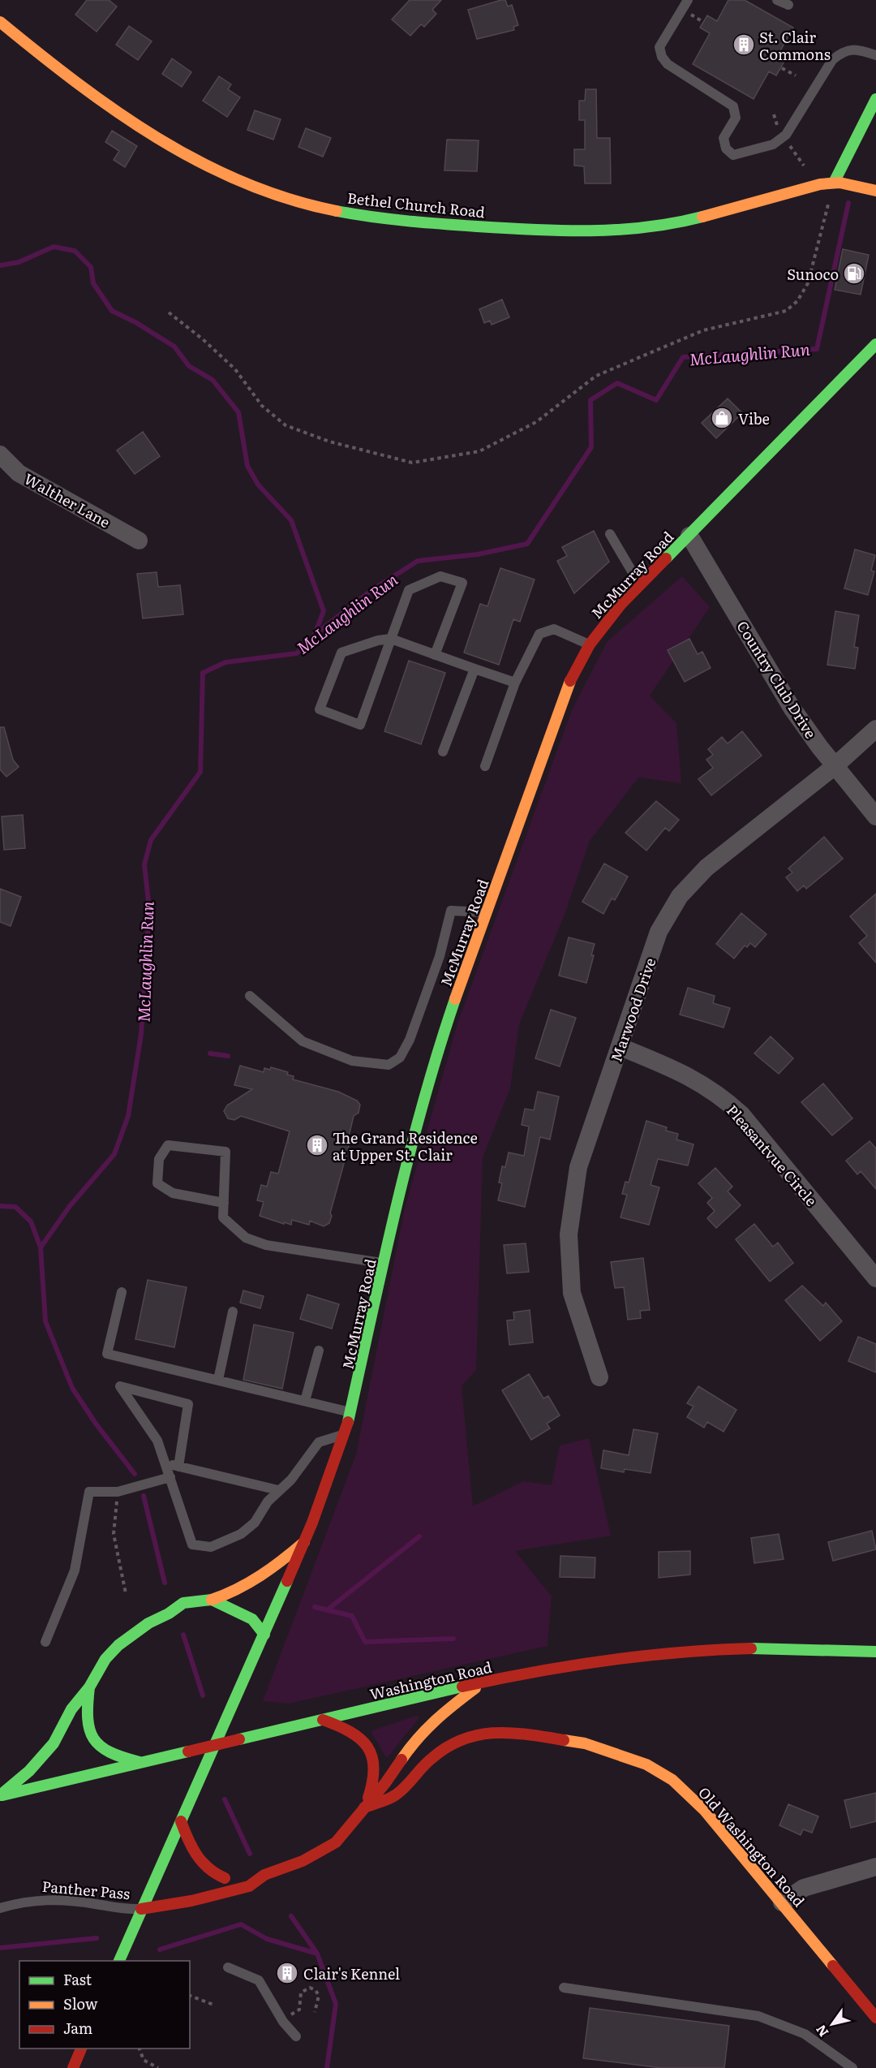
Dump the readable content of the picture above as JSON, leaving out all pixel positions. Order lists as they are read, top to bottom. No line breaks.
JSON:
{"streets":{"main road":["Bethel Church Road","McMurray Road","Washington Road","Old Washington Road"],"street":["Walther Lane","Country Club Drive","Marwood Drive","Pleasantvue Circle"],"lane":["Panther Pass"]},"crossings":[["McMurray Road","Country Club Drive"],["McMurray Road","Panther Pass"],["Country Club Drive","Marwood Drive"],["Marwood Drive","Pleasantvue Circle"]],"water":["McLaughlin Run"],"places":{"building":["St. Clair Commons","The Grand Residence at Upper St. Clair","Clair's Kennel"],"fuel station":["Sunoco"],"shop":["Vibe"]},"legend":["Fast","Slow","Jam"],"north":"bottom left"}
